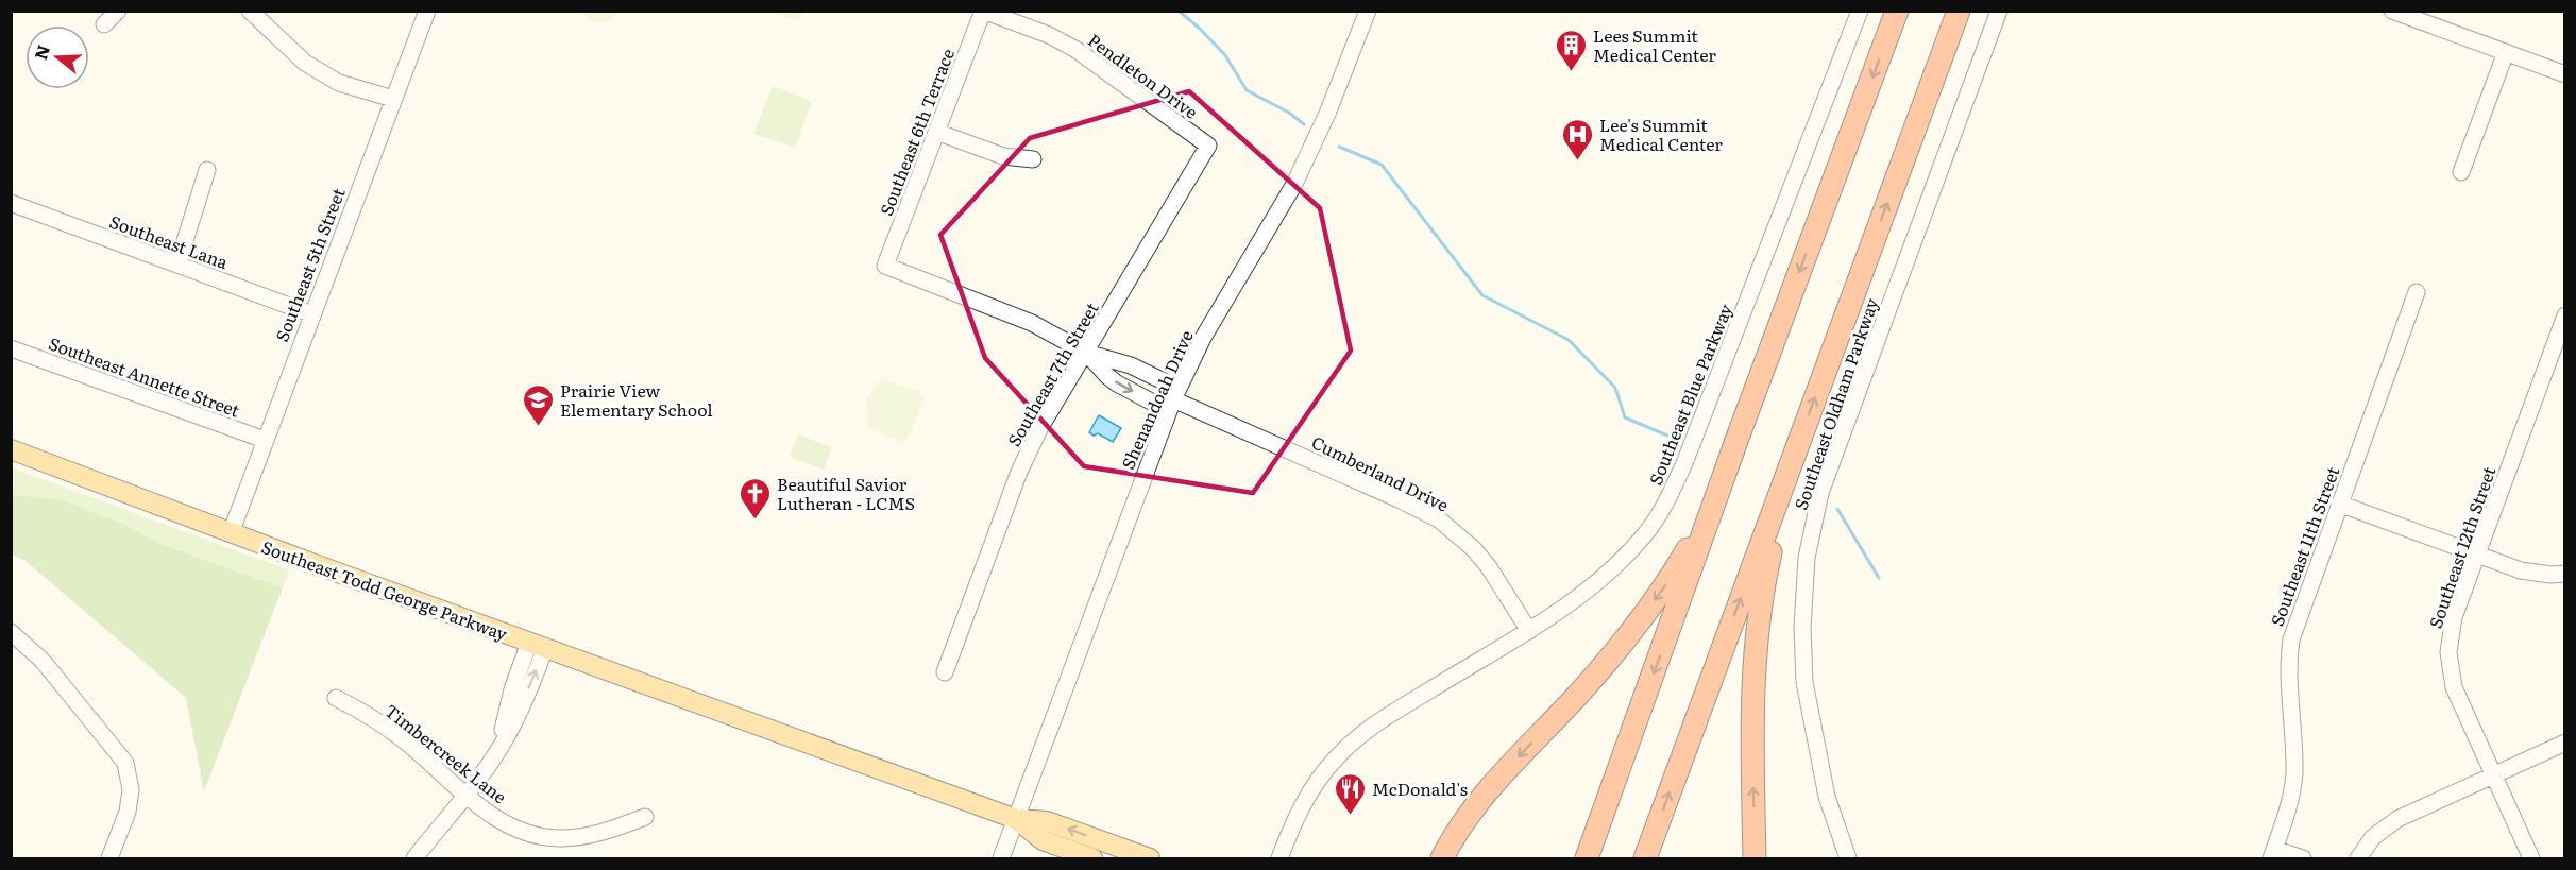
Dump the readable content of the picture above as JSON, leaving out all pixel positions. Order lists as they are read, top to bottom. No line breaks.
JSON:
{"streets":{"main road":["Southeast Todd George Parkway"],"street":["Pendleton Drive","Southeast 6th Terrace","Southeast Lana","Southeast 5th Street","Southeast 7th Street","Southeast Annette Street","Southeast Blue Parkway","Shenandoah Drive","Southeast Oldham Parkway","Cumberland Drive","Southeast 11th Street","Southeast 12th Street","Timbercreek Lane"]},"crossings":[["Pendleton Drive","Southeast 6th Terrace"],["Pendleton Drive","Southeast 7th Street"],["Southeast 6th Terrace","Cumberland Drive"],["Southeast Lana","Southeast 5th Street"],["Southeast 5th Street","Southeast Annette Street"],["Southeast 5th Street","Southeast Todd George Parkway"],["Southeast 7th Street","Cumberland Drive"],["Southeast Blue Parkway","Cumberland Drive"],["Shenandoah Drive","Cumberland Drive"],["Shenandoah Drive","Southeast Todd George Parkway"]],"places":{"building":["Lees Summit Medical Center"],"hospital":["Lee's Summit Medical Center"],"school or university":["Prairie View Elementary School"],"church":["Beautiful Savior Lutheran - LCMS"],"restaurant":["McDonald's"]},"north":"left"}
